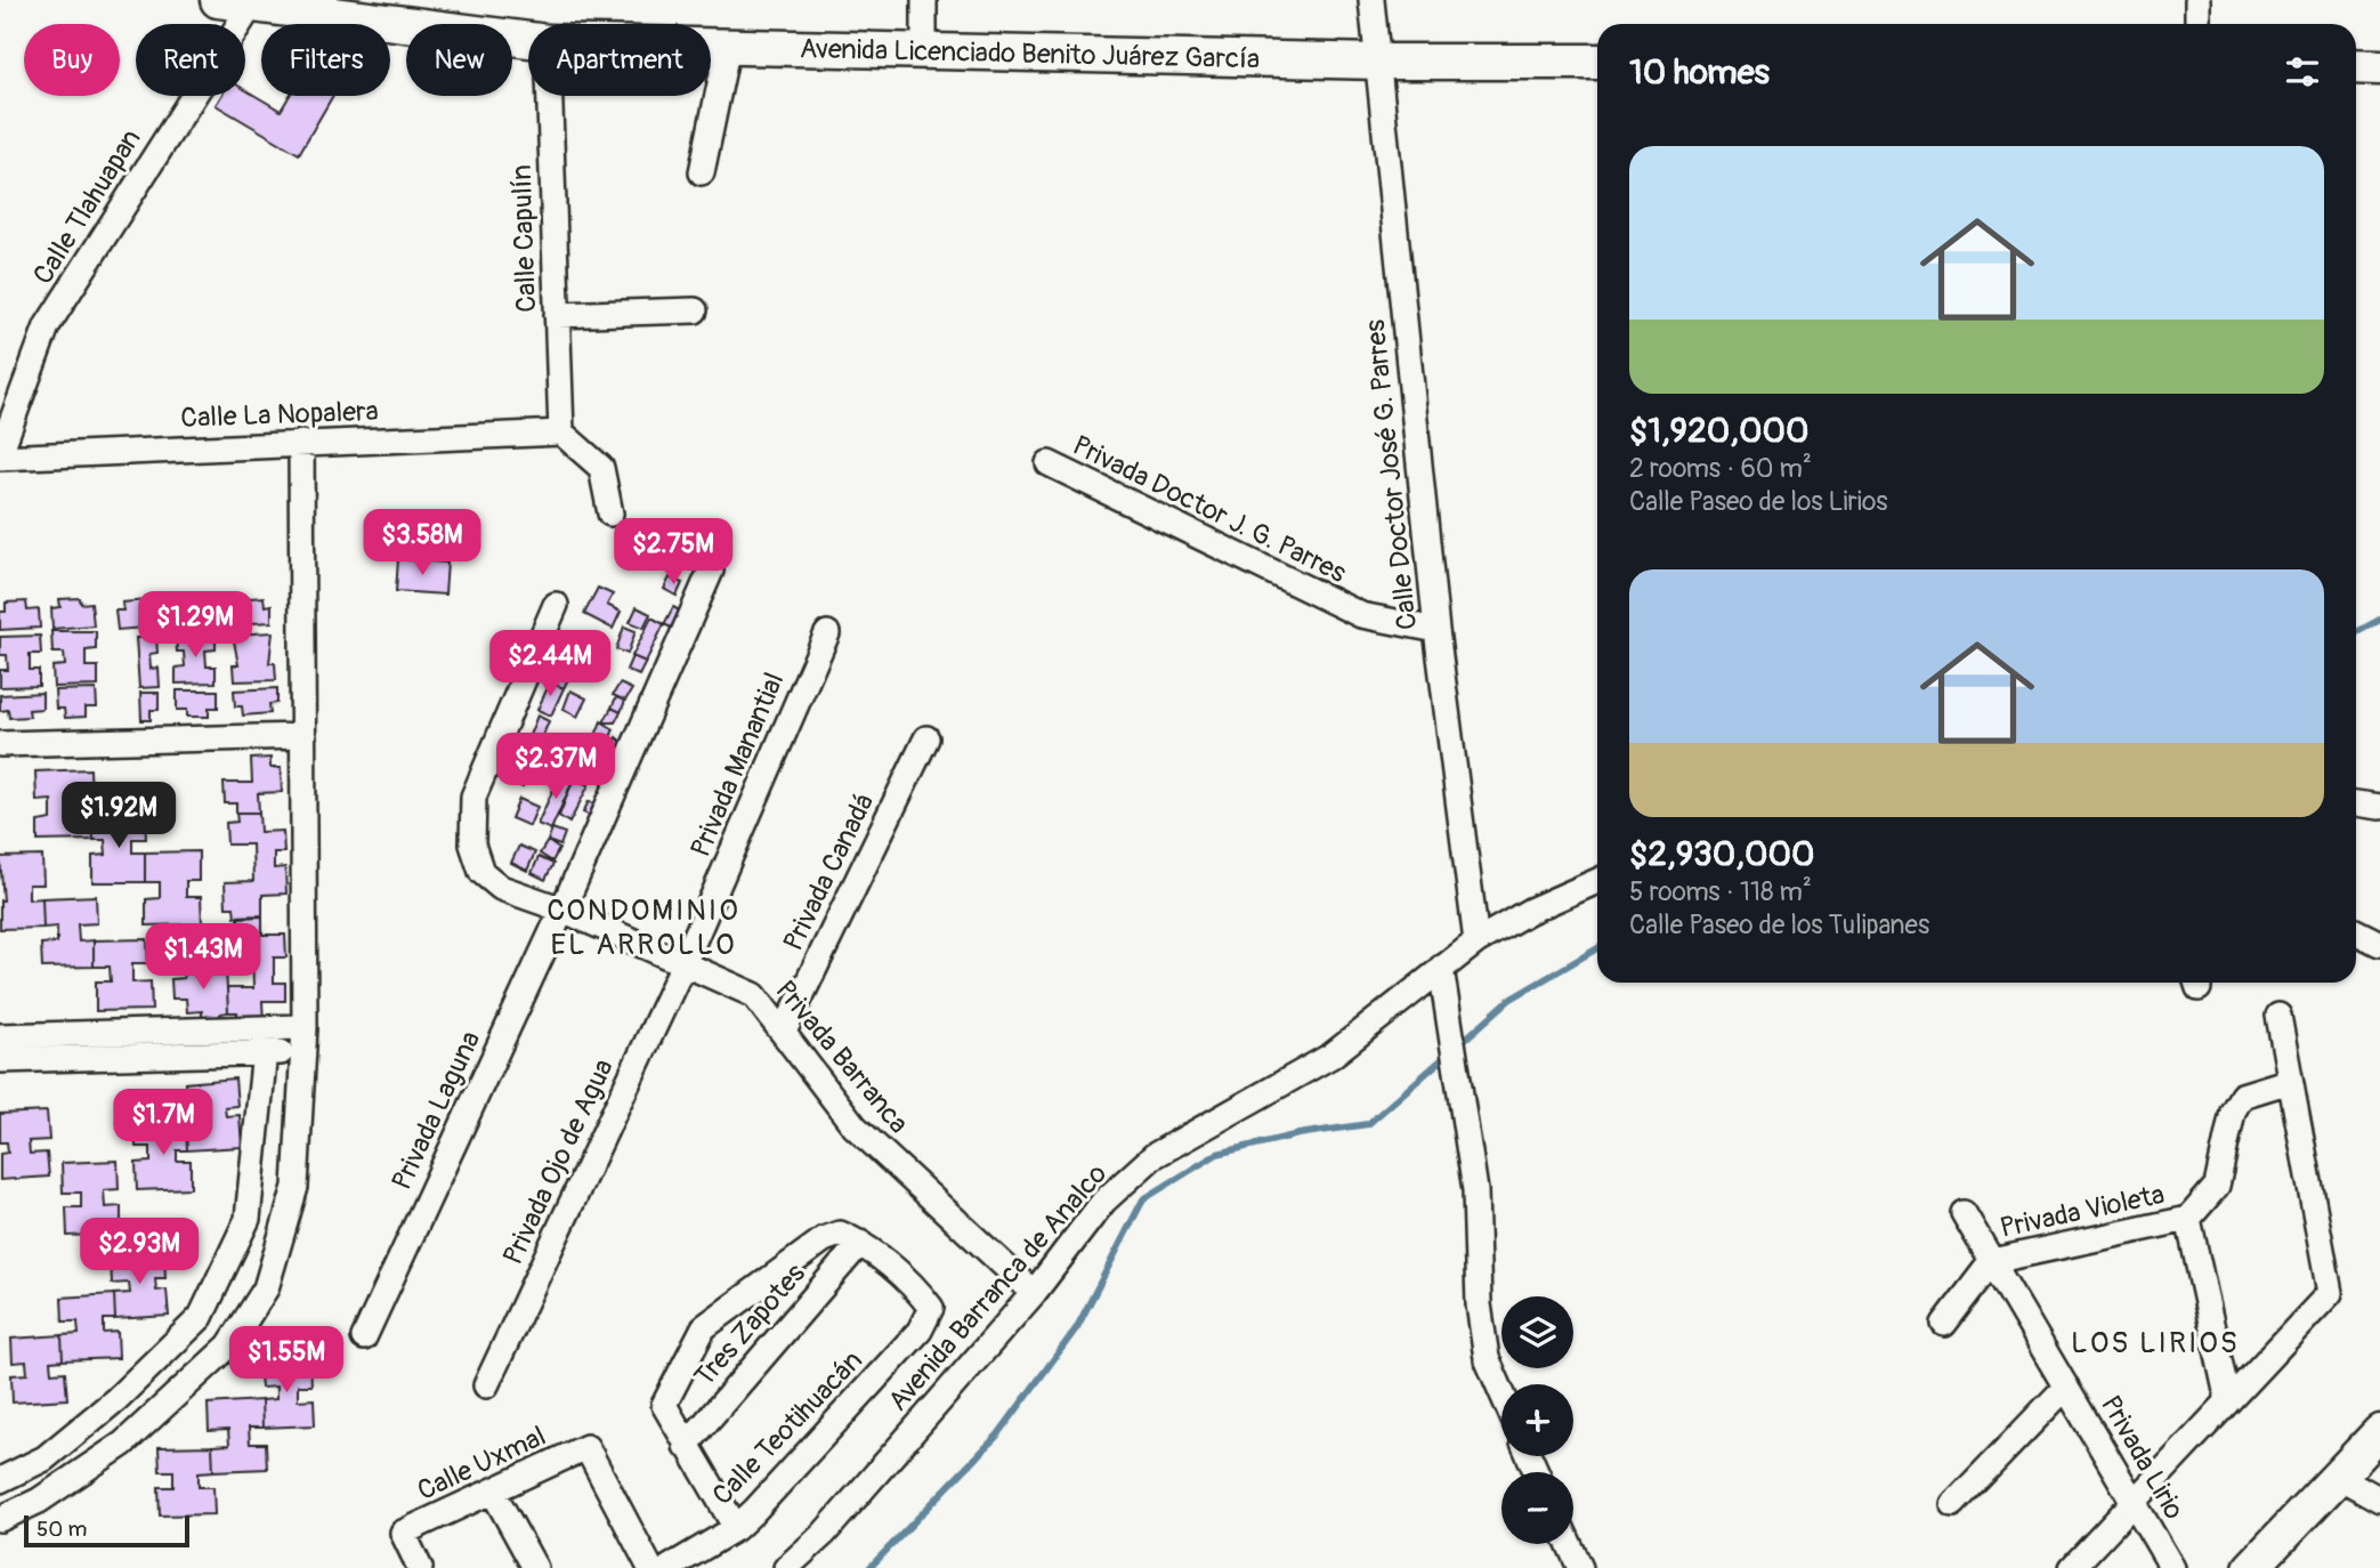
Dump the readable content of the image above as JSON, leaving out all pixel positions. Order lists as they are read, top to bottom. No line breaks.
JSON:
{"streets":{"main road":["Avenida Licenciado Benito Juárez García"],"street":["Calle Tlahuapan","Calle Capulín","Calle La Nopalera","Calle Doctor José G. Parres","Privada Doctor J. G. Parres","Privada Manantial","Privada Canadá","Privada Barranca","Privada Laguna","Privada Ojo de Agua","Privada Violeta","Avenida Barranca de Analco","Tres Zapotes","Calle Teotihuacán","Privada Lirio","Calle Uxmal"]},"crossings":[["Avenida Licenciado Benito Juárez García","Calle Tlahuapan"],["Avenida Licenciado Benito Juárez García","Calle Doctor José G. Parres"],["Calle Tlahuapan","Calle La Nopalera"],["Calle Capulín","Calle La Nopalera"],["Calle Doctor José G. Parres","Privada Doctor J. G. Parres"],["Calle Doctor José G. Parres","Avenida Barranca de Analco"],["Privada Manantial","Privada Barranca"],["Privada Manantial","Privada Ojo de Agua"],["Privada Canadá","Privada Barranca"],["Privada Barranca","Privada Laguna"],["Privada Barranca","Privada Ojo de Agua"],["Privada Barranca","Avenida Barranca de Analco"],["Privada Violeta","Privada Lirio"],["Tres Zapotes","Calle Teotihuacán"]],"districts":["CONDOMINIO EL ARROLLO","LOS LIRIOS"],"scale_bar":"50 m","page":{"chip":["Buy","Rent","Filters","New","Apartment"],"heading":"10 homes","list":[{"name":"$1,920,000","note":"2 rooms · 60 m² · Calle Paseo de los Lirios"},{"name":"$2,930,000","note":"5 rooms · 118 m² · Calle Paseo de los Tulipanes"}],"price":["$3.58M","$2.75M","$1.29M","$2.44M","$2.37M","$1.92M","$1.43M","$1.7M","$2.93M","$1.55M"],"map_buttons":["+","−"],"scale":"50 m"}}
